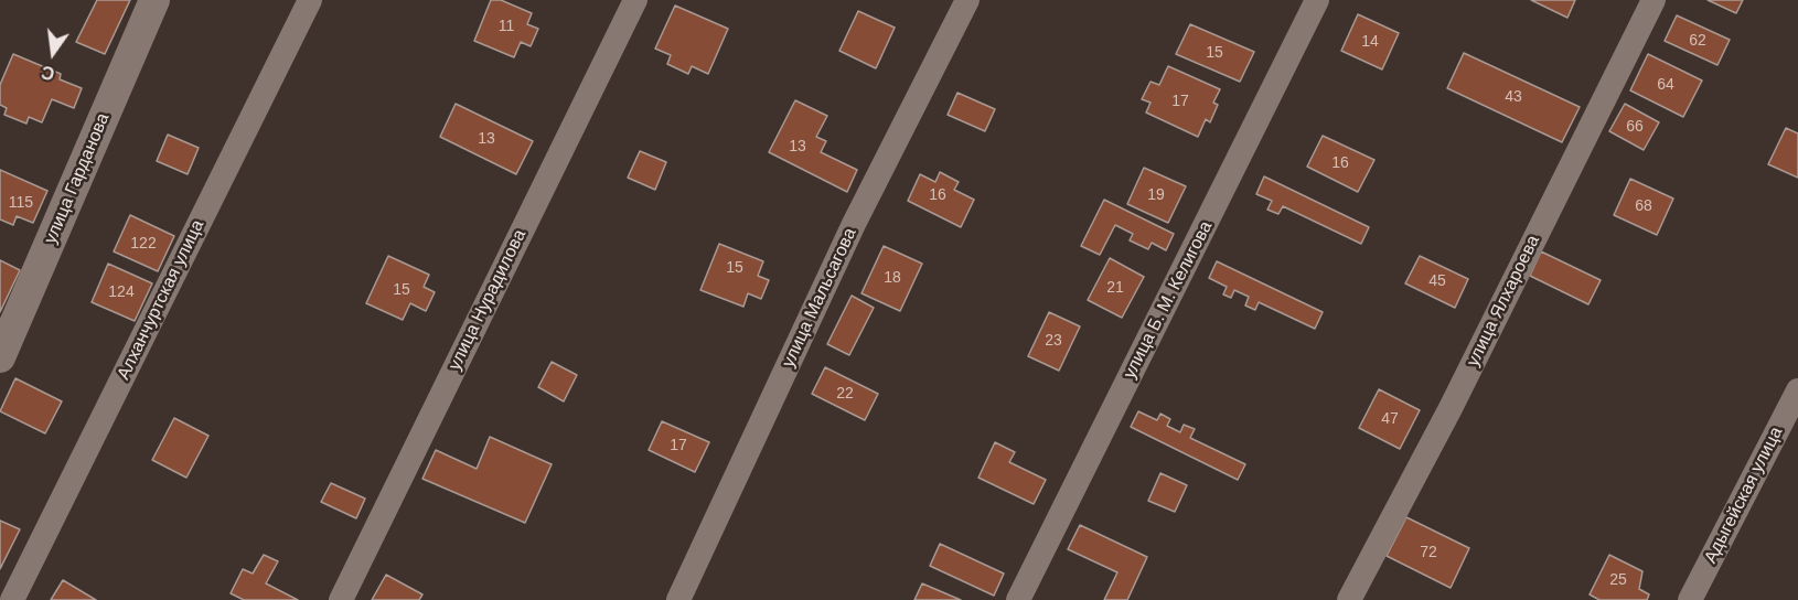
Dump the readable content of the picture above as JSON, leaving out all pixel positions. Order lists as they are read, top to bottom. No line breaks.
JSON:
{"streets":{"street":["улица Гарданова","улица Мальсагова","Алханчуртская улица","улица Нурадилова","улица Б. М. Келигова","улица Ялхароева","Адыгейская улица"]},"house_numbers":["11","62","14","15","64","43","17","66","13","13","16","16","19","115","68","122","15","18","45","21","15","124","23","22","47","17","72","25"],"north":"bottom"}
